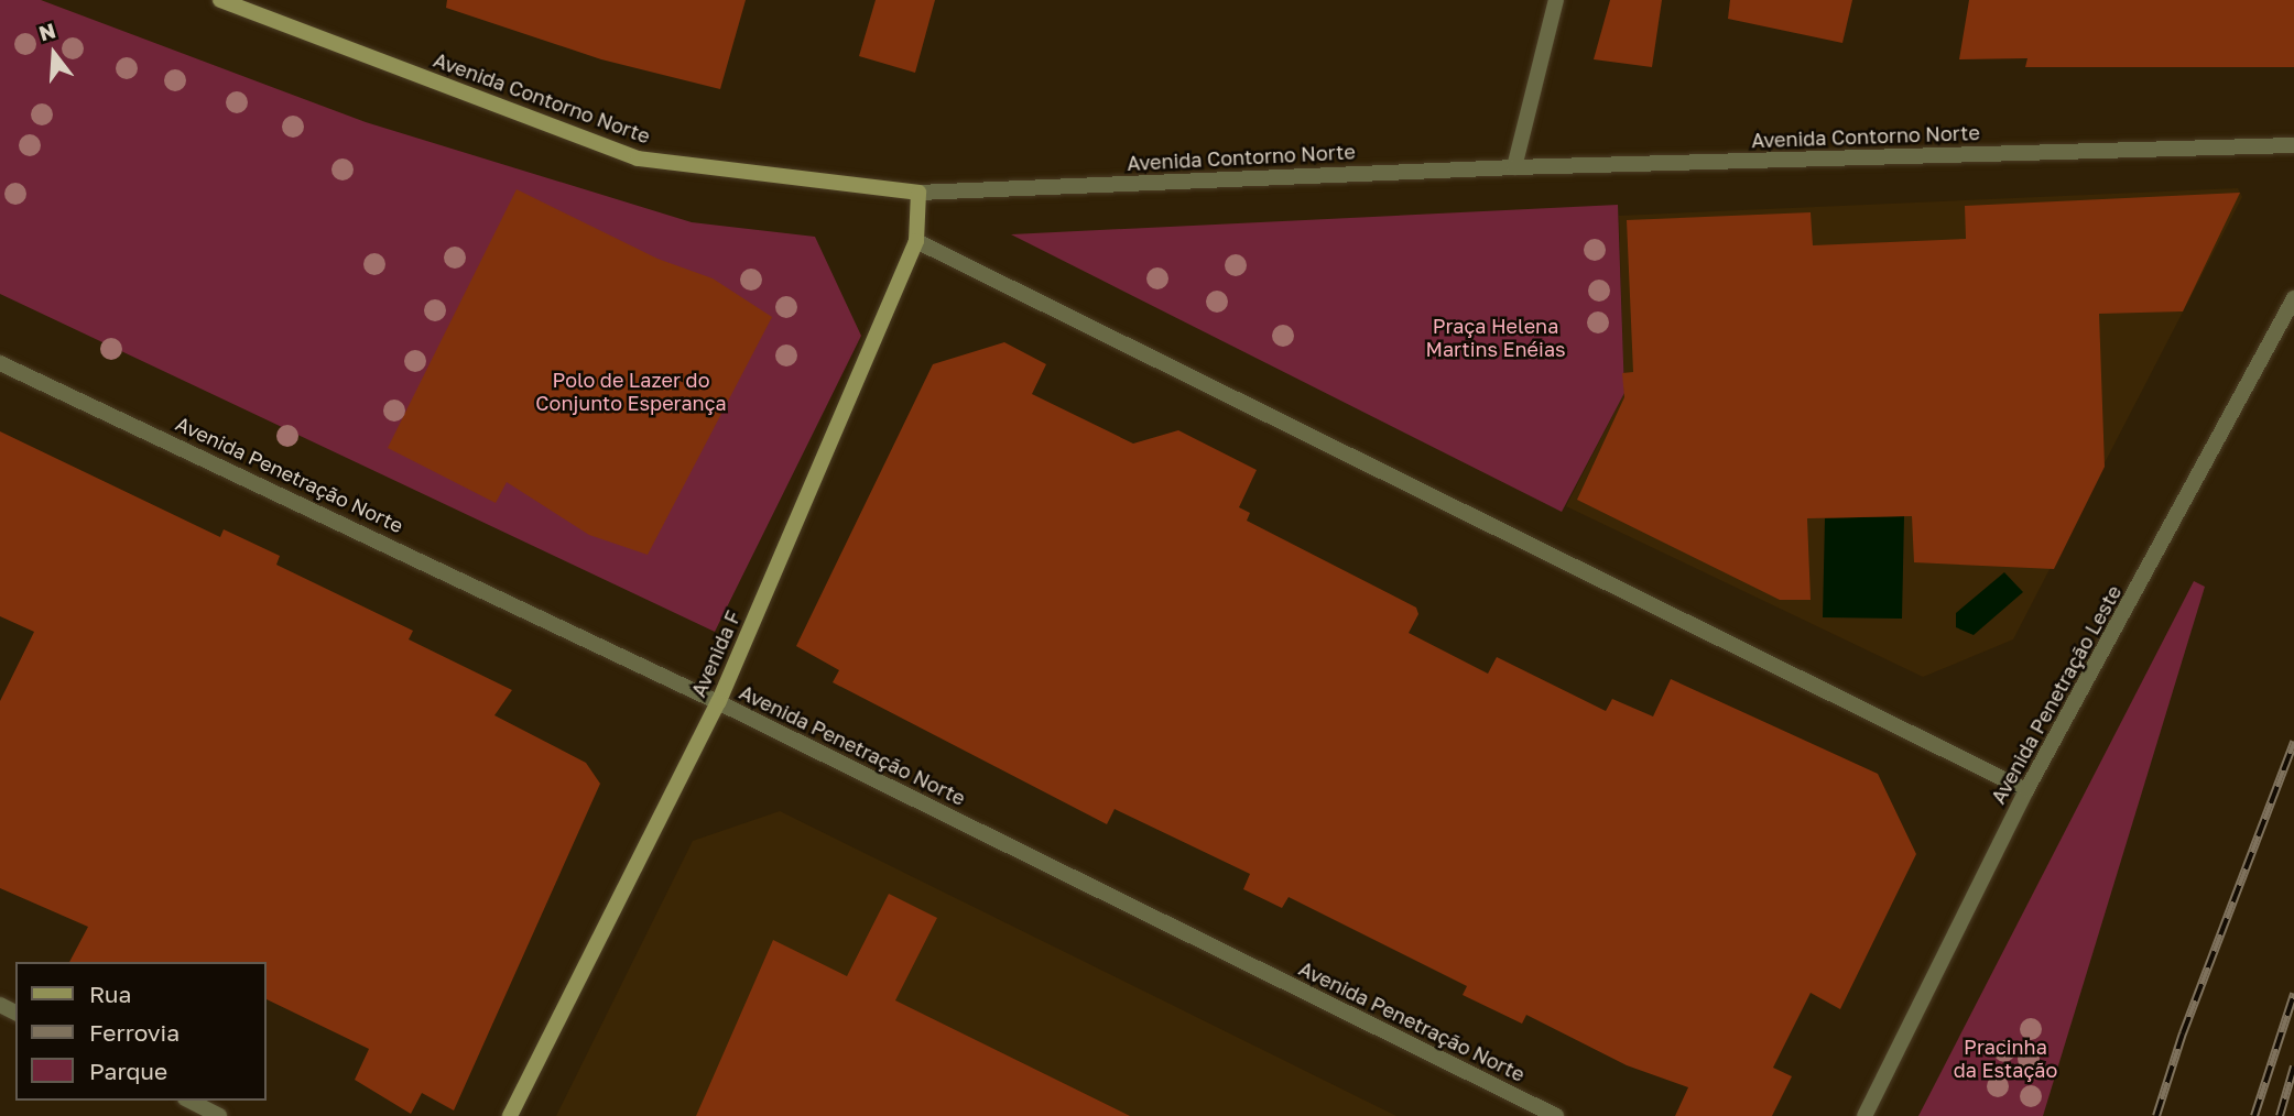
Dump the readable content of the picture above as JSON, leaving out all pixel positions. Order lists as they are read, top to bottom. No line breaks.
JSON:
{"streets":{"street":["Avenida Contorno Norte","Avenida Penetração Norte","Avenida F","Avenida Penetração Leste"]},"crossings":[["Avenida Contorno Norte","Avenida F"],["Avenida Penetração Norte","Avenida F"]],"parks":["Praça Helena Martins Enéias","Polo de Lazer do Conjunto Esperança","Pracinha da Estação"],"legend":["Rua","Ferrovia","Parque"],"north":"top"}
